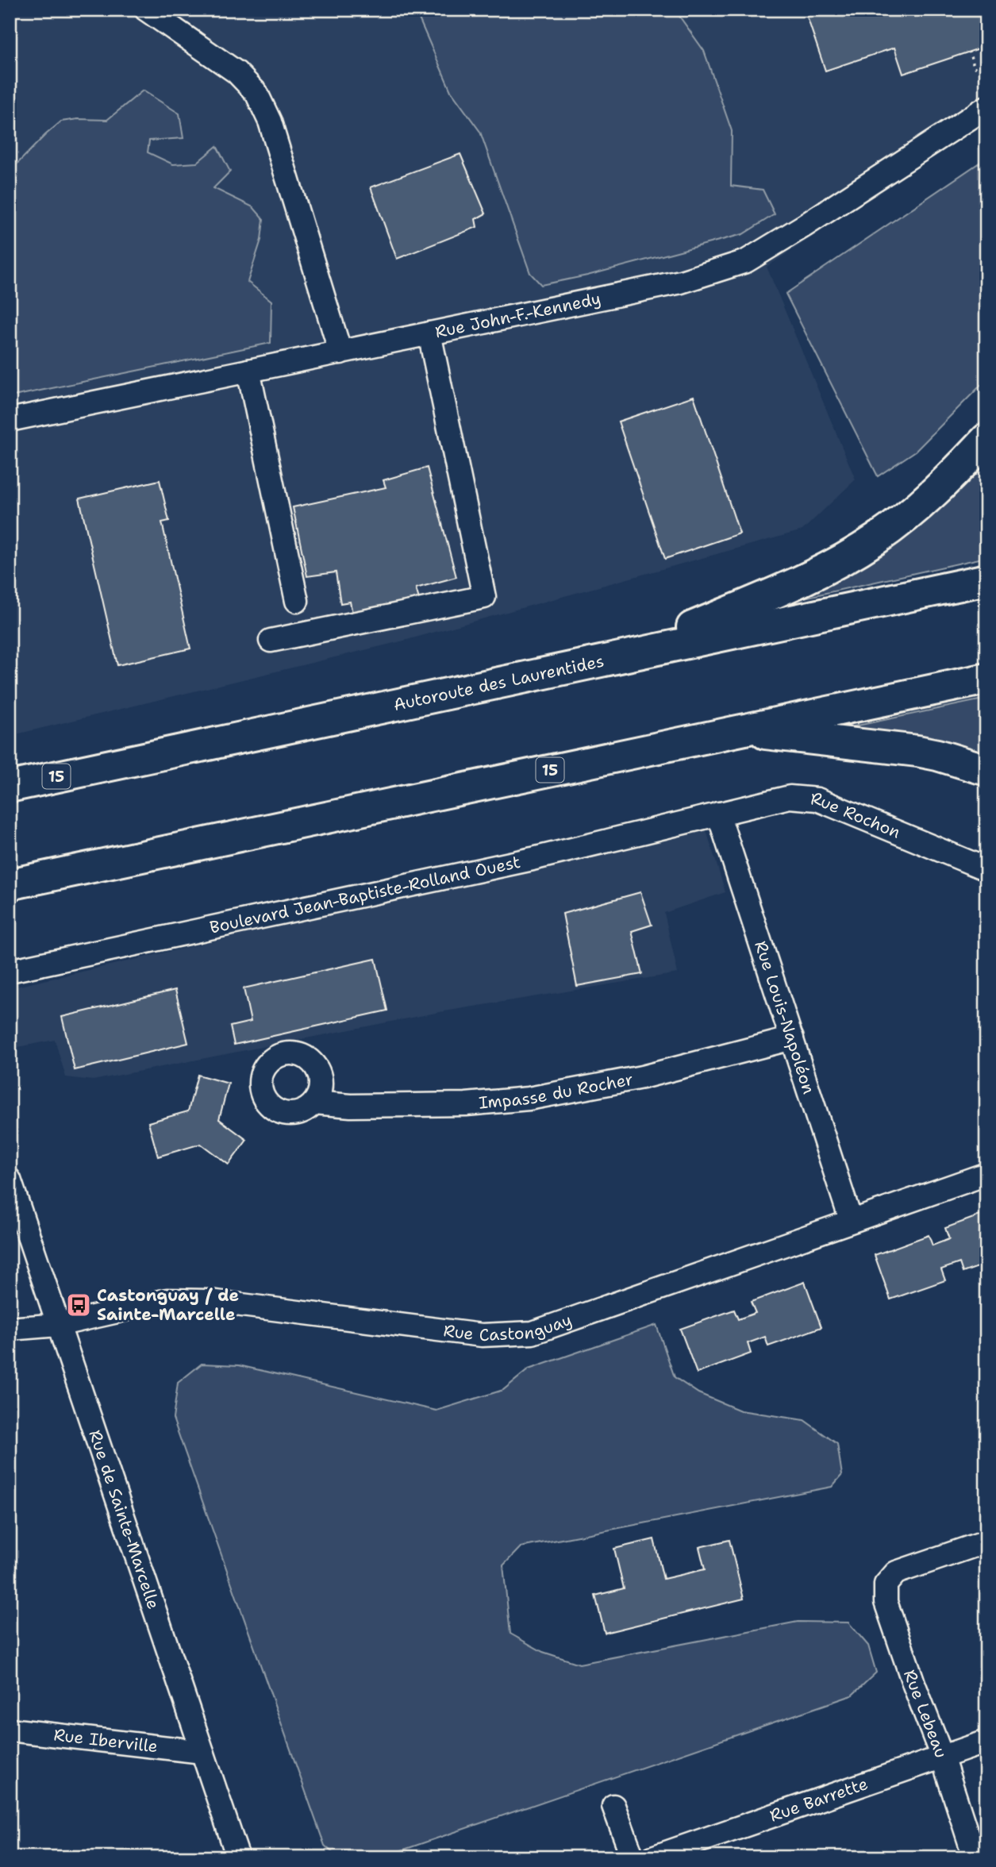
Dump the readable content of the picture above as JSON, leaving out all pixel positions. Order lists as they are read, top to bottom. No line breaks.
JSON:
{"streets":{"highway":["Autoroute des Laurentides","15"],"street":["Rue John-F.-Kennedy","Rue Rochon","Boulevard Jean-Baptiste-Rolland Ouest","Rue Louis-Napoléon","Impasse du Rocher","Rue Castonguay","Rue de Sainte-Marcelle","Rue Lebeau","Rue Iberville","Rue Barrette"]},"crossings":[["Rue Rochon","Boulevard Jean-Baptiste-Rolland Ouest"],["Rue Rochon","Rue Louis-Napoléon"],["Boulevard Jean-Baptiste-Rolland Ouest","Rue Louis-Napoléon"],["Rue Louis-Napoléon","Impasse du Rocher"],["Rue Louis-Napoléon","Rue Castonguay"],["Rue Castonguay","Rue de Sainte-Marcelle"],["Rue de Sainte-Marcelle","Rue Iberville"],["Rue Lebeau","Rue Barrette"]],"places":{"bus stop":["Castonguay / de Sainte-Marcelle"]}}
